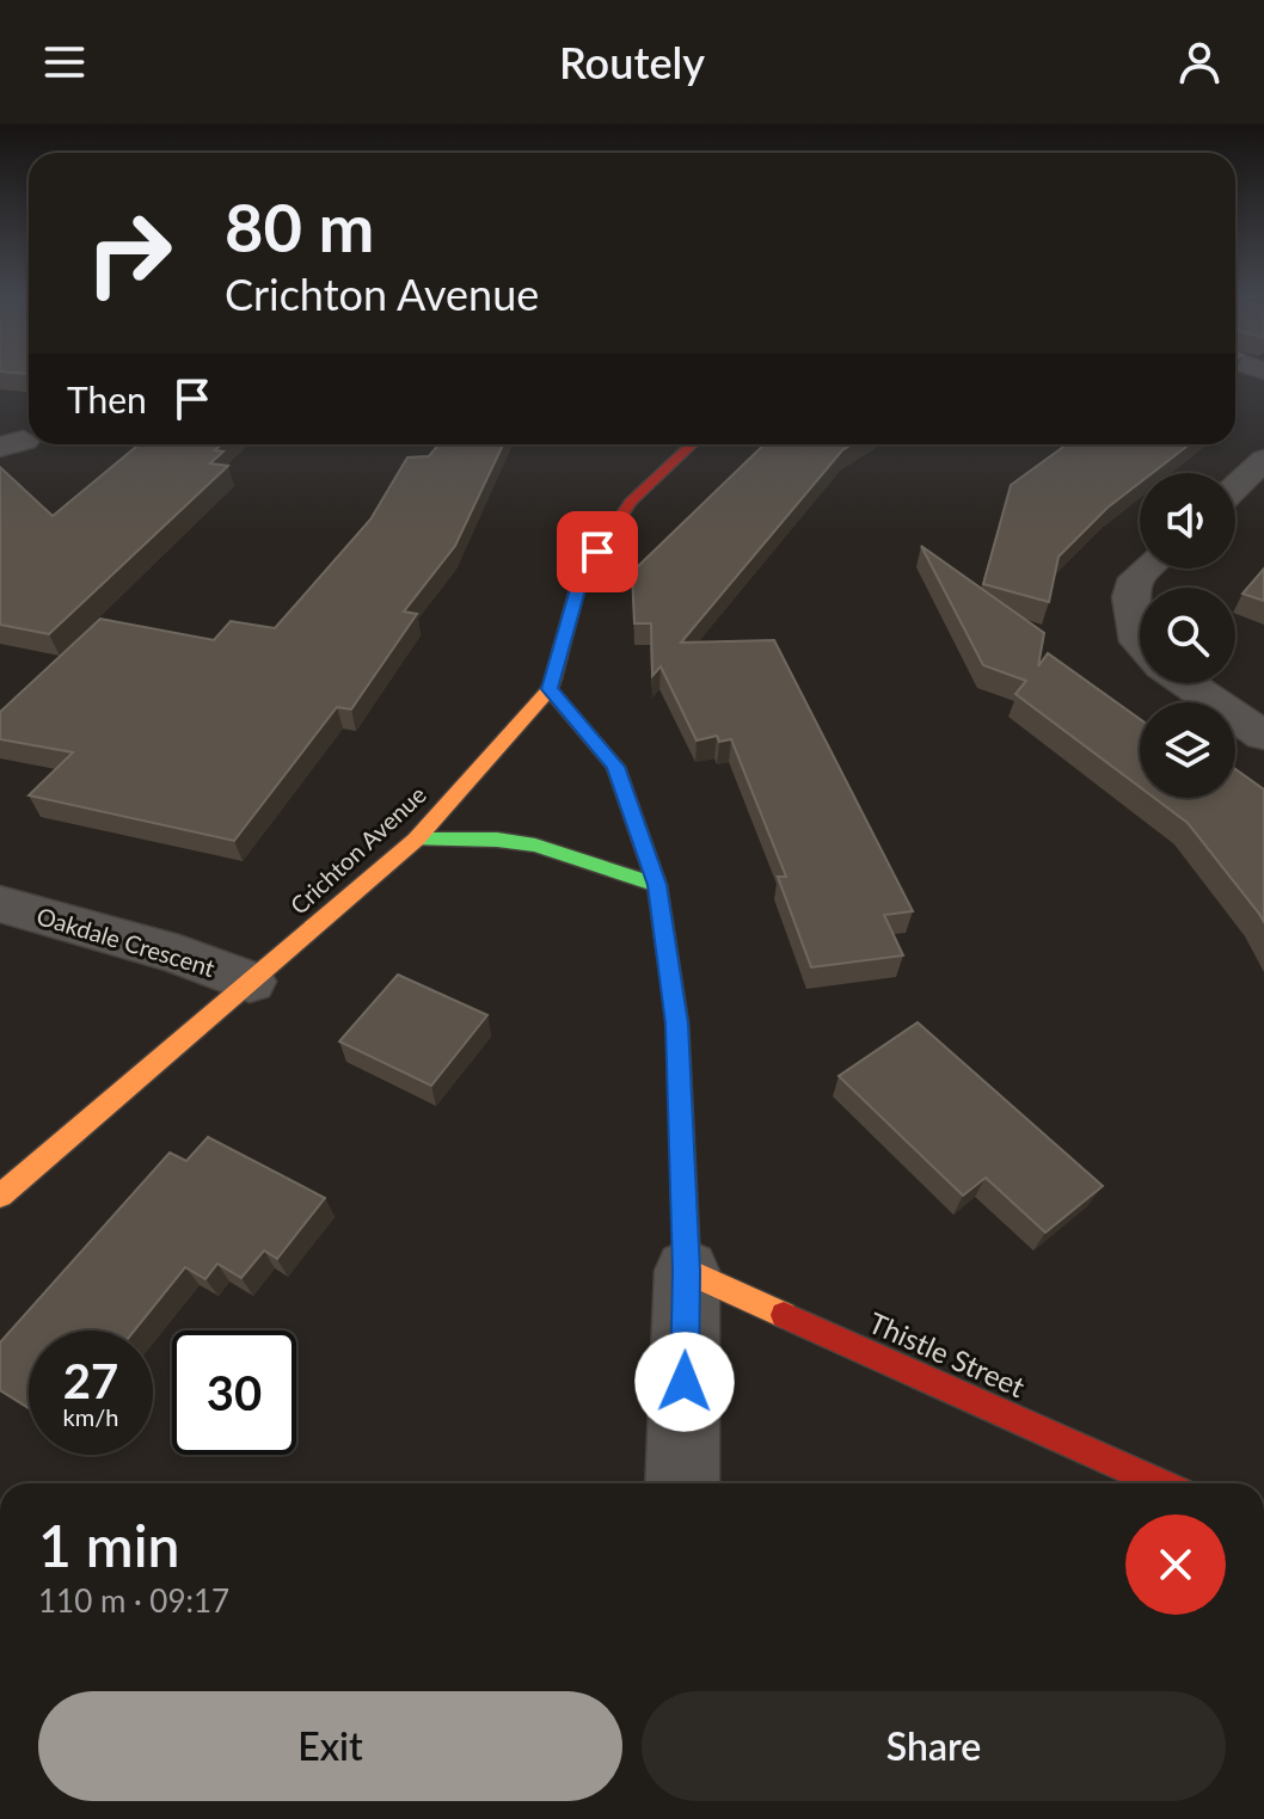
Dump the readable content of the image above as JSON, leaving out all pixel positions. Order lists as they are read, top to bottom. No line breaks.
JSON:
{"streets":{"street":["Crichton Avenue","Oakdale Crescent","Thistle Street"]},"crossings":[["Crichton Avenue","Oakdale Crescent"]],"page":{"header":"Routely","turn":["80 m","Crichton Avenue"],"then":"Then","speed":"27 km/h","limit":"30","heading":["1 min","110 m · 09:17"],"buttons":["Exit","Share"]}}
